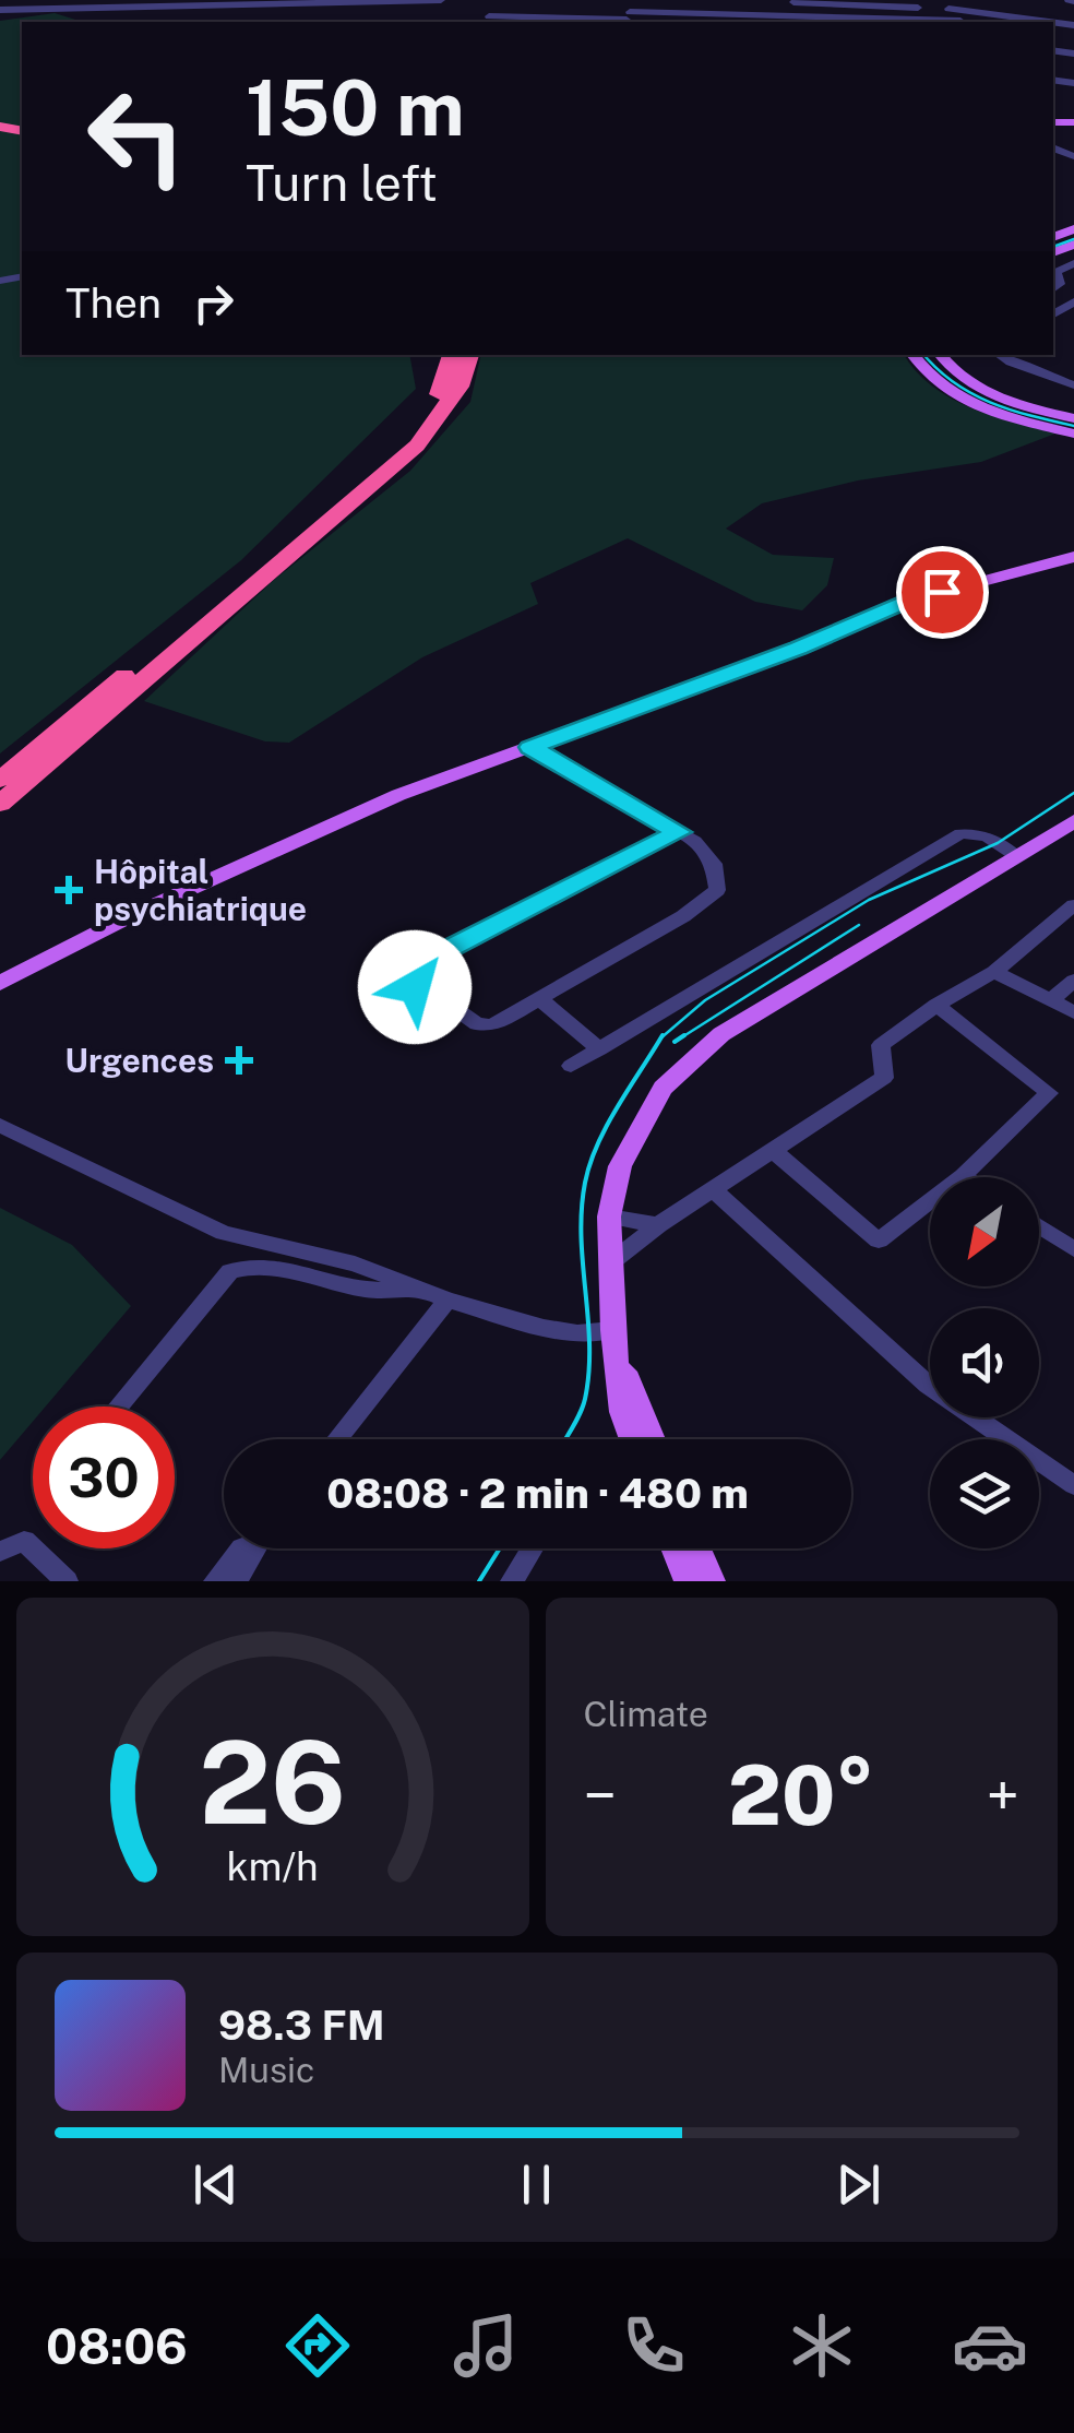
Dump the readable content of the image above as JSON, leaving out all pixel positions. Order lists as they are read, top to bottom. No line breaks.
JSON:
{"places":{"health":["Hôpital psychiatrique","Urgences"]},"north":"bottom left","page":{"turn":["150 m","Turn left"],"then":"Then","limit":"30","trip":"08:08 · 2 min · 480 m","tile":"Climate","heat":["−","20°","+"],"song":["98.3 FM","Music"],"tabs":"08:06","gauge":["26","km/h"]}}
